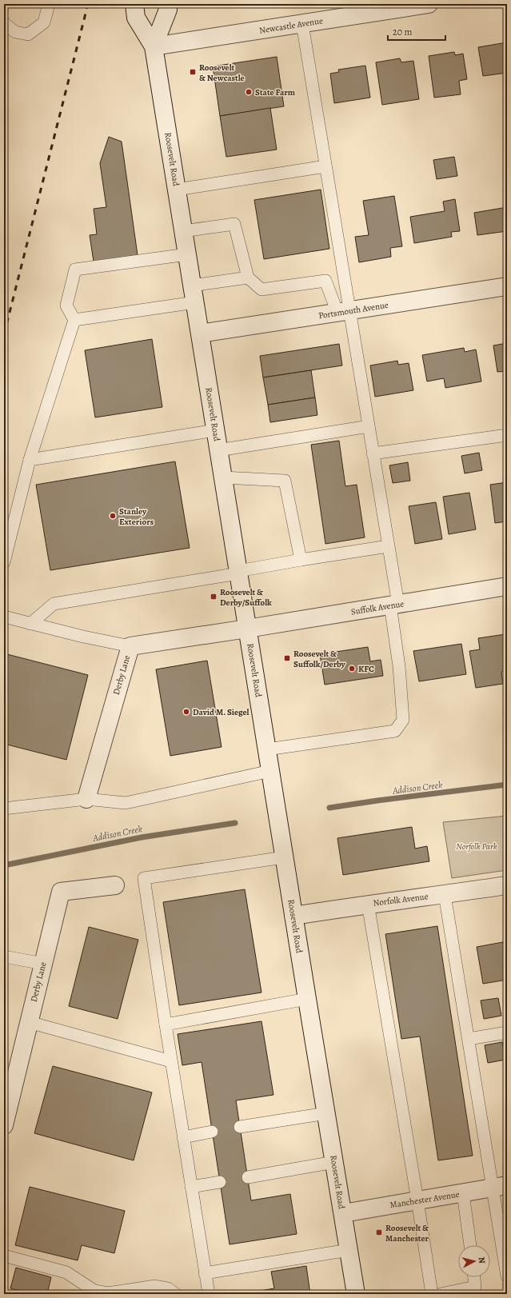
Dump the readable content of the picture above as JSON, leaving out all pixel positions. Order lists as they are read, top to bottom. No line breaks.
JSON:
{"streets":{"street":["Newcastle Avenue","Roosevelt Road","Portsmouth Avenue","Suffolk Avenue","Derby Lane","Norfolk Avenue","Manchester Avenue"]},"crossings":[["Newcastle Avenue","Roosevelt Road"],["Roosevelt Road","Portsmouth Avenue"],["Roosevelt Road","Suffolk Avenue"],["Roosevelt Road","Derby Lane"],["Roosevelt Road","Norfolk Avenue"],["Roosevelt Road","Manchester Avenue"],["Suffolk Avenue","Derby Lane"]],"water":["Addison Creek"],"parks":["Norfolk Park"],"places":{"transit":["Roosevelt & Newcastle","Roosevelt & Derby/Suffolk","Roosevelt & Suffolk/Derby","Roosevelt & Manchester"],"other":["State Farm","Stanley Exteriors","KFC","David M. Siegel"]},"scale_bar":"20 m","north":"right"}
